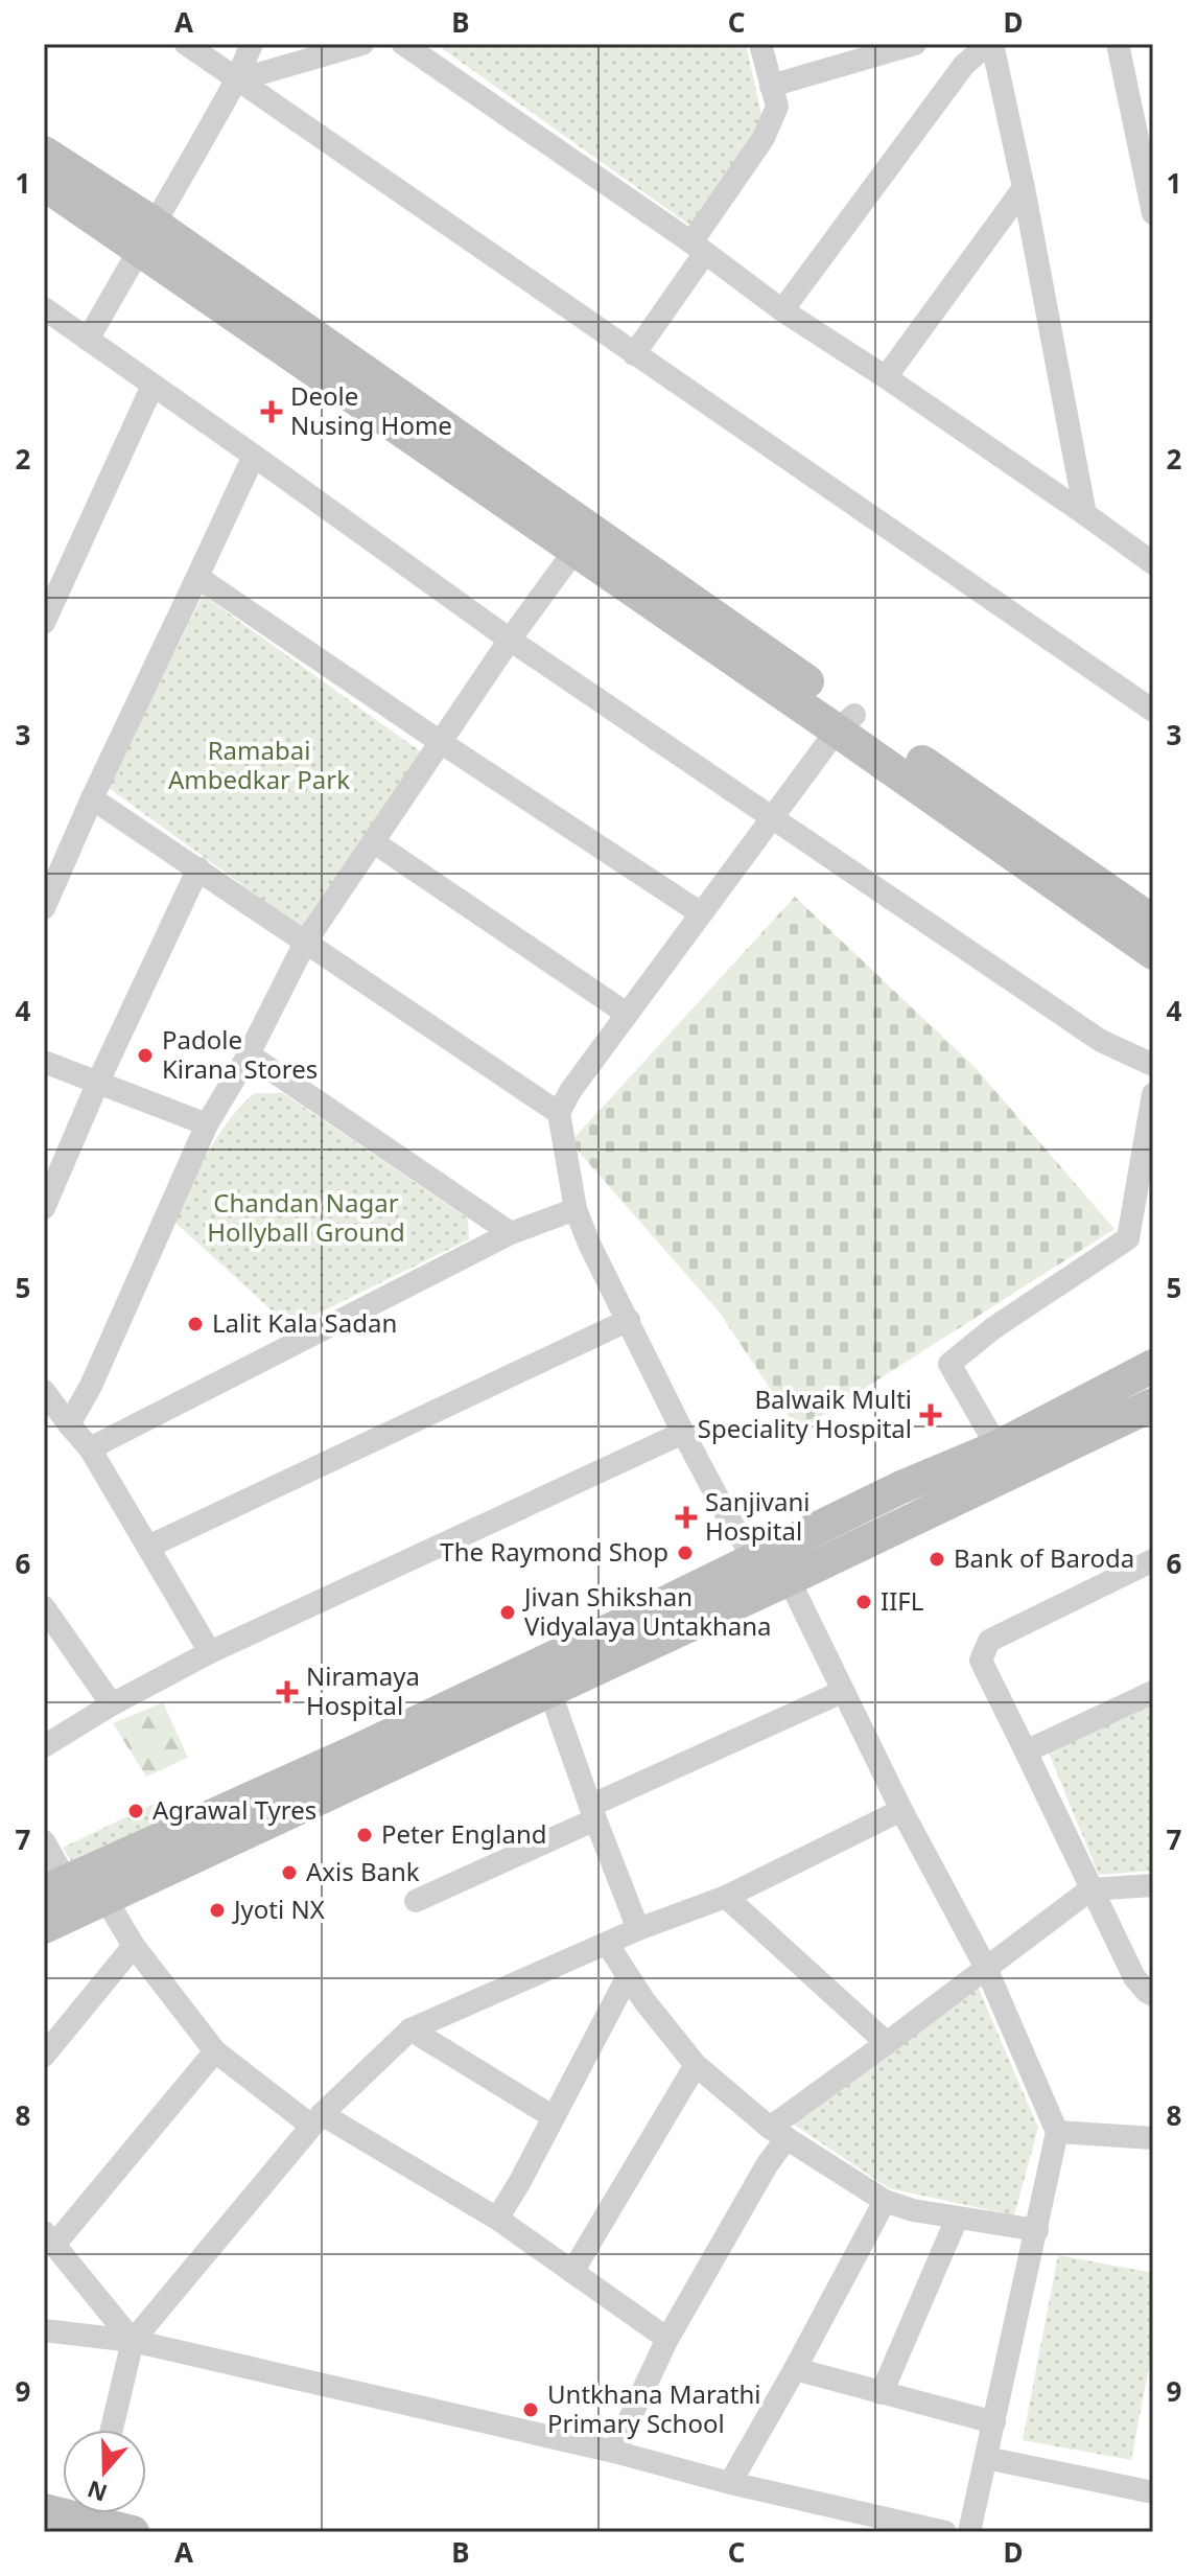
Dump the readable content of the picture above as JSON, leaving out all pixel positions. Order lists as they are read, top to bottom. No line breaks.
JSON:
{"parks":["Ramabai Ambedkar Park","Chandan Nagar Hollyball Ground"],"places":{"health":["Deole Nusing Home","Balwaik Multi Speciality Hospital","Sanjivani Hospital","Niramaya Hospital"],"other":["Padole Kirana Stores","Lalit Kala Sadan","The Raymond Shop","Bank of Baroda","IIFL","Jivan Shikshan Vidyalaya Untakhana","Agrawal Tyres","Peter England","Axis Bank","Jyoti NX","Untkhana Marathi Primary School"]},"north":"bottom","grid":{"columns":["A","B","C","D"],"rows":["1","2","3","4","5","6","7","8","9"]}}
